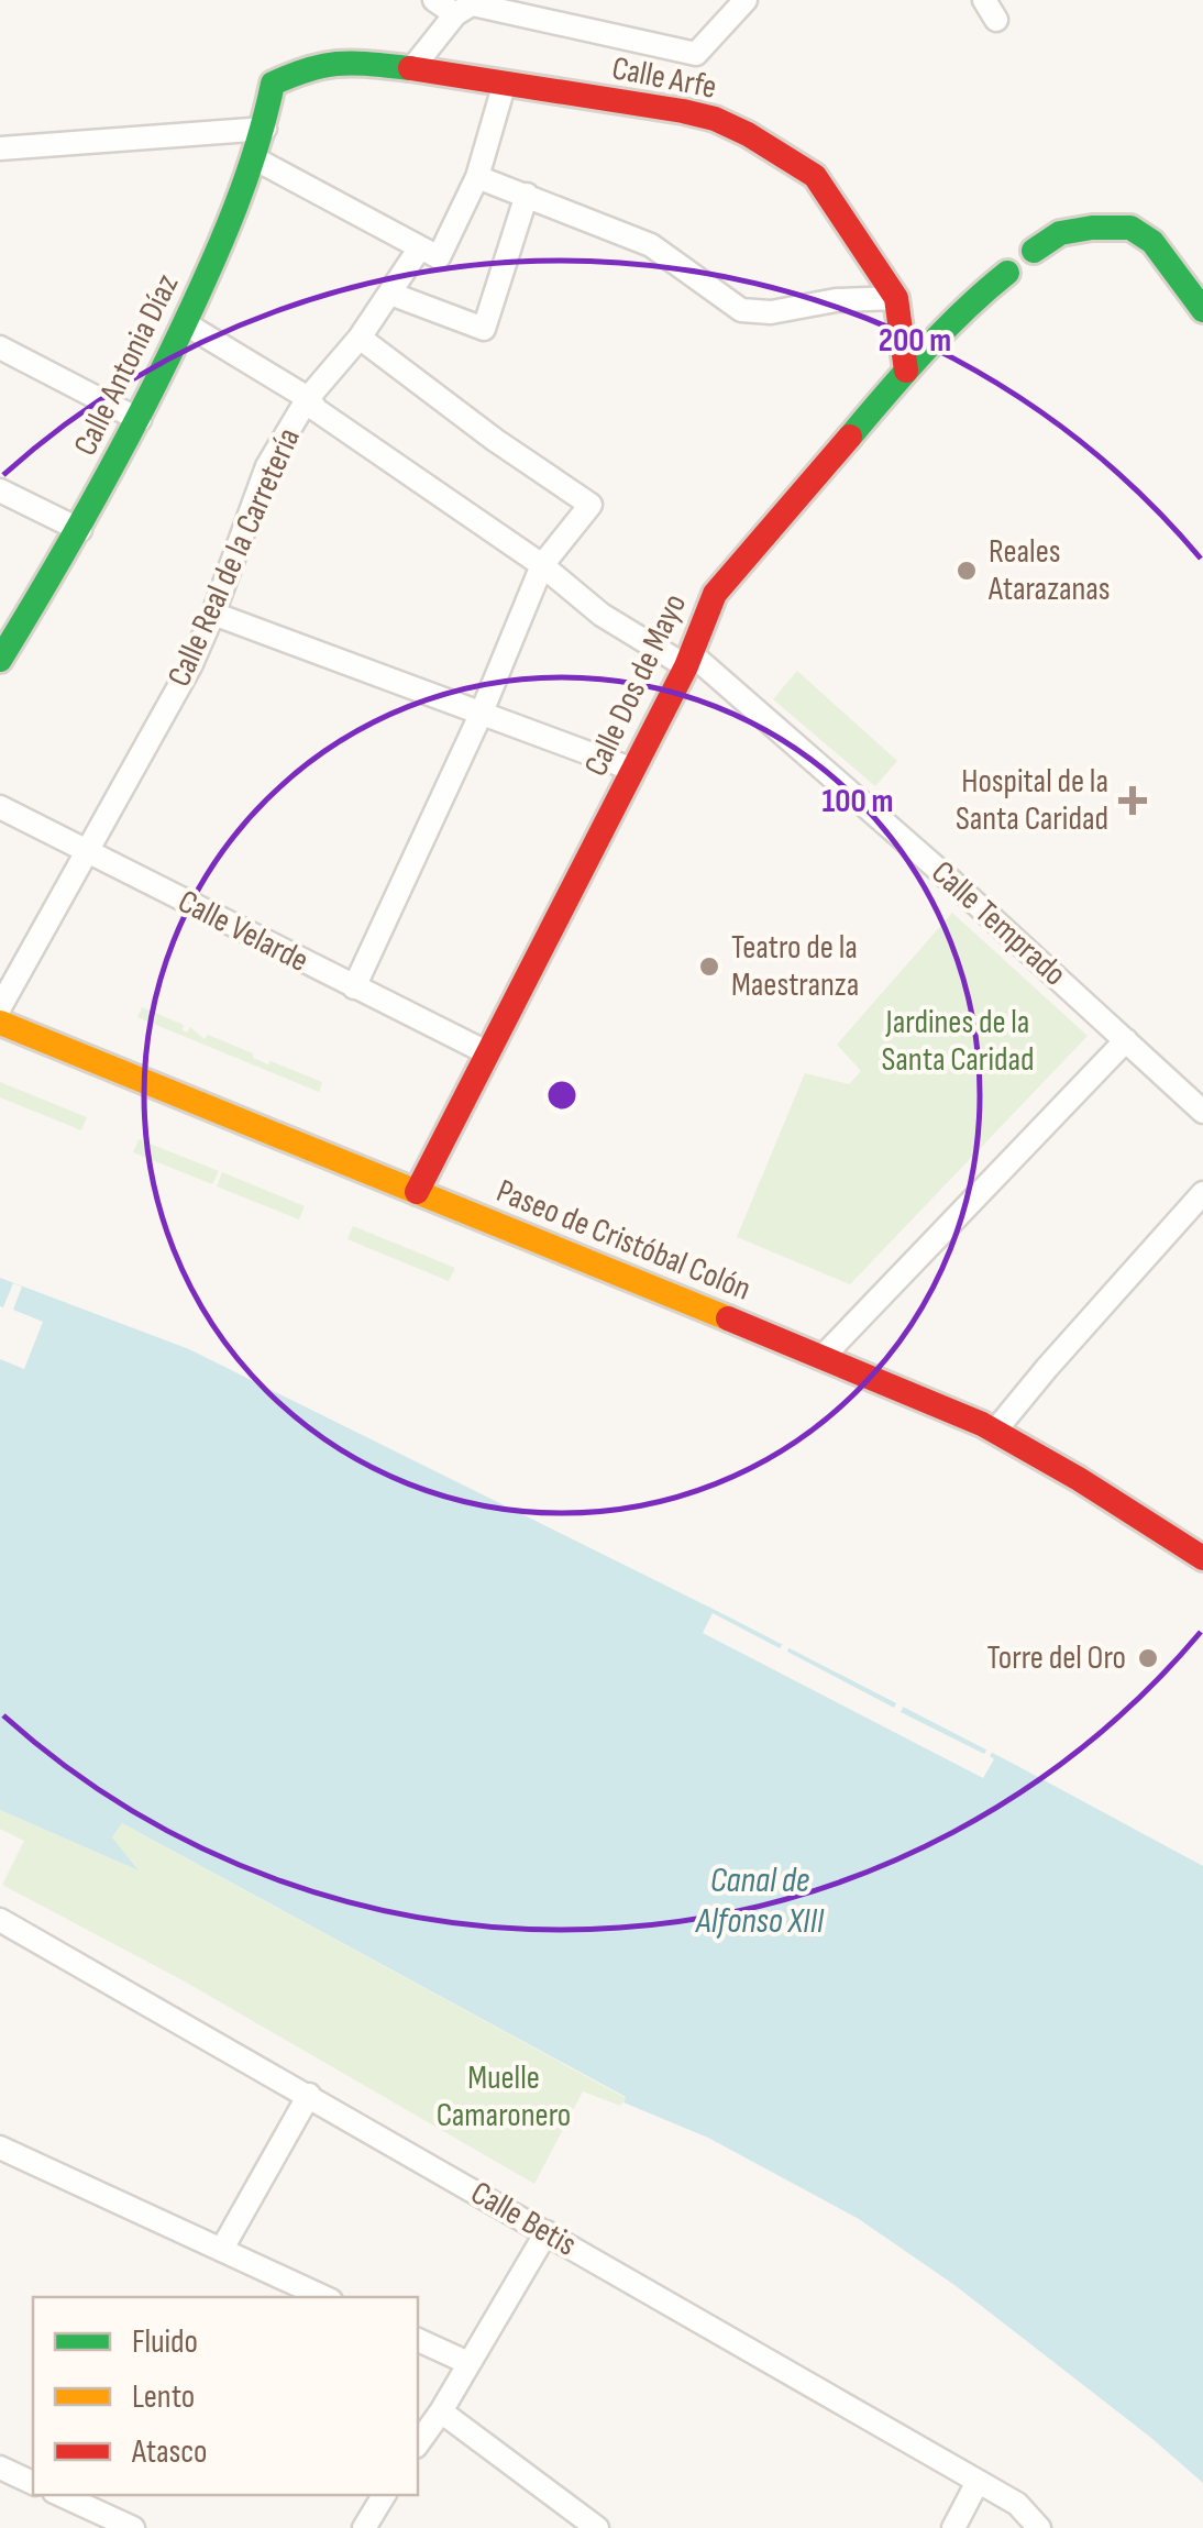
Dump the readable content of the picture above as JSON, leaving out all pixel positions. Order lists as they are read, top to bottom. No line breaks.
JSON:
{"streets":{"street":["Calle Arfe","Calle Antonia Díaz","Calle Real de la Carretería","Calle Dos de Mayo","Calle Temprado","Calle Velarde","Paseo de Cristóbal Colón","Calle Betis"]},"crossings":[["Calle Arfe","Calle Antonia Díaz"],["Calle Arfe","Calle Real de la Carretería"],["Calle Arfe","Calle Dos de Mayo"],["Calle Antonia Díaz","Calle Temprado"],["Calle Real de la Carretería","Calle Temprado"],["Calle Real de la Carretería","Calle Velarde"],["Calle Dos de Mayo","Calle Temprado"],["Calle Dos de Mayo","Calle Velarde"],["Calle Dos de Mayo","Paseo de Cristóbal Colón"]],"water":["Canal de Alfonso XIII"],"parks":["Jardines de la Santa Caridad","Muelle Camaronero"],"places":{"other":["Reales Atarazanas","Teatro de la Maestranza","Torre del Oro"],"health":["Hospital de la Santa Caridad"]},"legend":["Fluido","Lento","Atasco"],"rings":["200 m","100 m"]}
